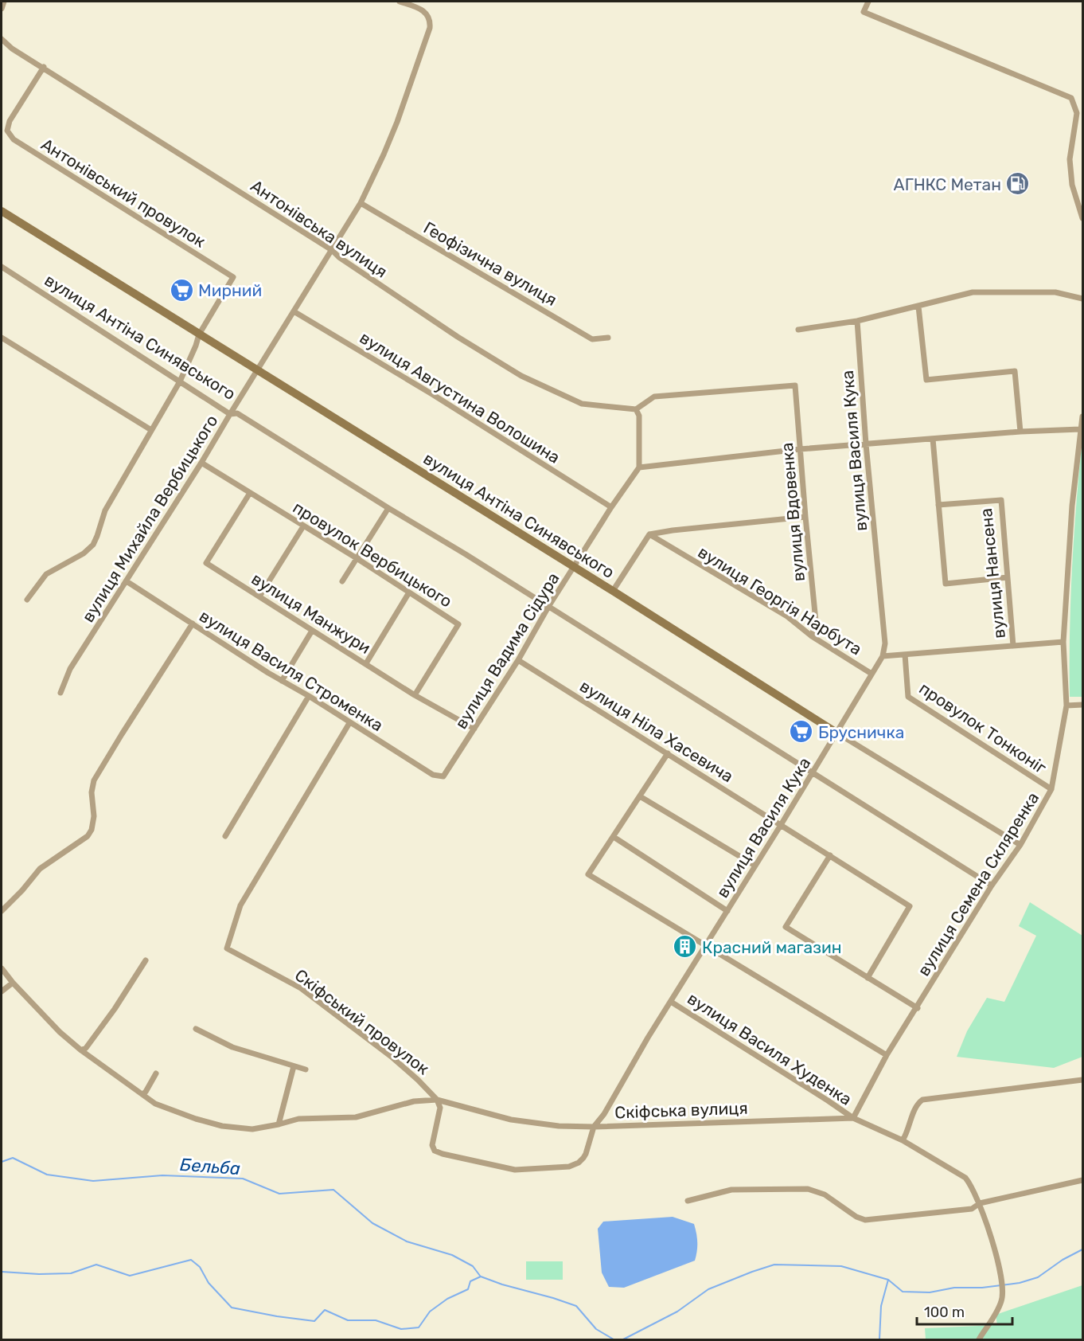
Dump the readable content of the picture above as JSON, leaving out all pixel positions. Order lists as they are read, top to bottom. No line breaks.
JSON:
{"streets":{"street":["Антонівський провулок","Антонівська вулиця","Геофізична вулиця","вулиця Антіна Синявського","вулиця Августина Волошина","вулиця Василя Кука","вулиця Вдовенка","вулиця Михайла Вербицького","провулок Вербицького","вулиця Нансена","вулиця Георгія Нарбута","вулиця Манжури","вулиця Вадима Сідура","вулиця Василя Строменка","провулок Тонконіг","вулиця Ніла Хасевича","вулиця Семена Скляренка","Скіфський провулок","вулиця Василя Худенка","Скіфська вулиця"]},"crossings":[["Антонівський провулок","Антонівська вулиця"],["Антонівський провулок","вулиця Антіна Синявського"],["Антонівська вулиця","вулиця Вдовенка"],["Антонівська вулиця","вулиця Михайла Вербицького"],["Геофізична вулиця","вулиця Михайла Вербицького"],["вулиця Антіна Синявського","вулиця Василя Кука"],["вулиця Антіна Синявського","вулиця Михайла Вербицького"],["вулиця Антіна Синявського","вулиця Вадима Сідура"],["вулиця Антіна Синявського","вулиця Семена Скляренка"],["вулиця Августина Волошина","вулиця Михайла Вербицького"],["вулиця Августина Волошина","вулиця Вадима Сідура"],["вулиця Василя Кука","вулиця Георгія Нарбута"],["вулиця Василя Кука","вулиця Ніла Хасевича"],["вулиця Василя Кука","вулиця Василя Худенка"],["вулиця Василя Кука","Скіфська вулиця"],["вулиця Вдовенка","вулиця Георгія Нарбута"],["вулиця Михайла Вербицького","провулок Вербицького"],["вулиця Михайла Вербицького","вулиця Василя Строменка"],["провулок Вербицького","вулиця Манжури"],["вулиця Манжури","вулиця Вадима Сідура"],["вулиця Вадима Сідура","вулиця Василя Строменка"],["вулиця Вадима Сідура","вулиця Ніла Хасевича"],["вулиця Василя Строменка","Скіфський провулок"],["провулок Тонконіг","вулиця Семена Скляренка"],["вулиця Семена Скляренка","вулиця Василя Худенка"],["вулиця Семена Скляренка","Скіфська вулиця"],["Скіфський провулок","Скіфська вулиця"],["вулиця Василя Худенка","Скіфська вулиця"]],"water":["Бельба"],"places":{"fuel station":["АГНКС Метан"],"supermarket":["Мирний","Брусничка"],"building":["Красний магазин"]},"scale_bar":"100 m"}
